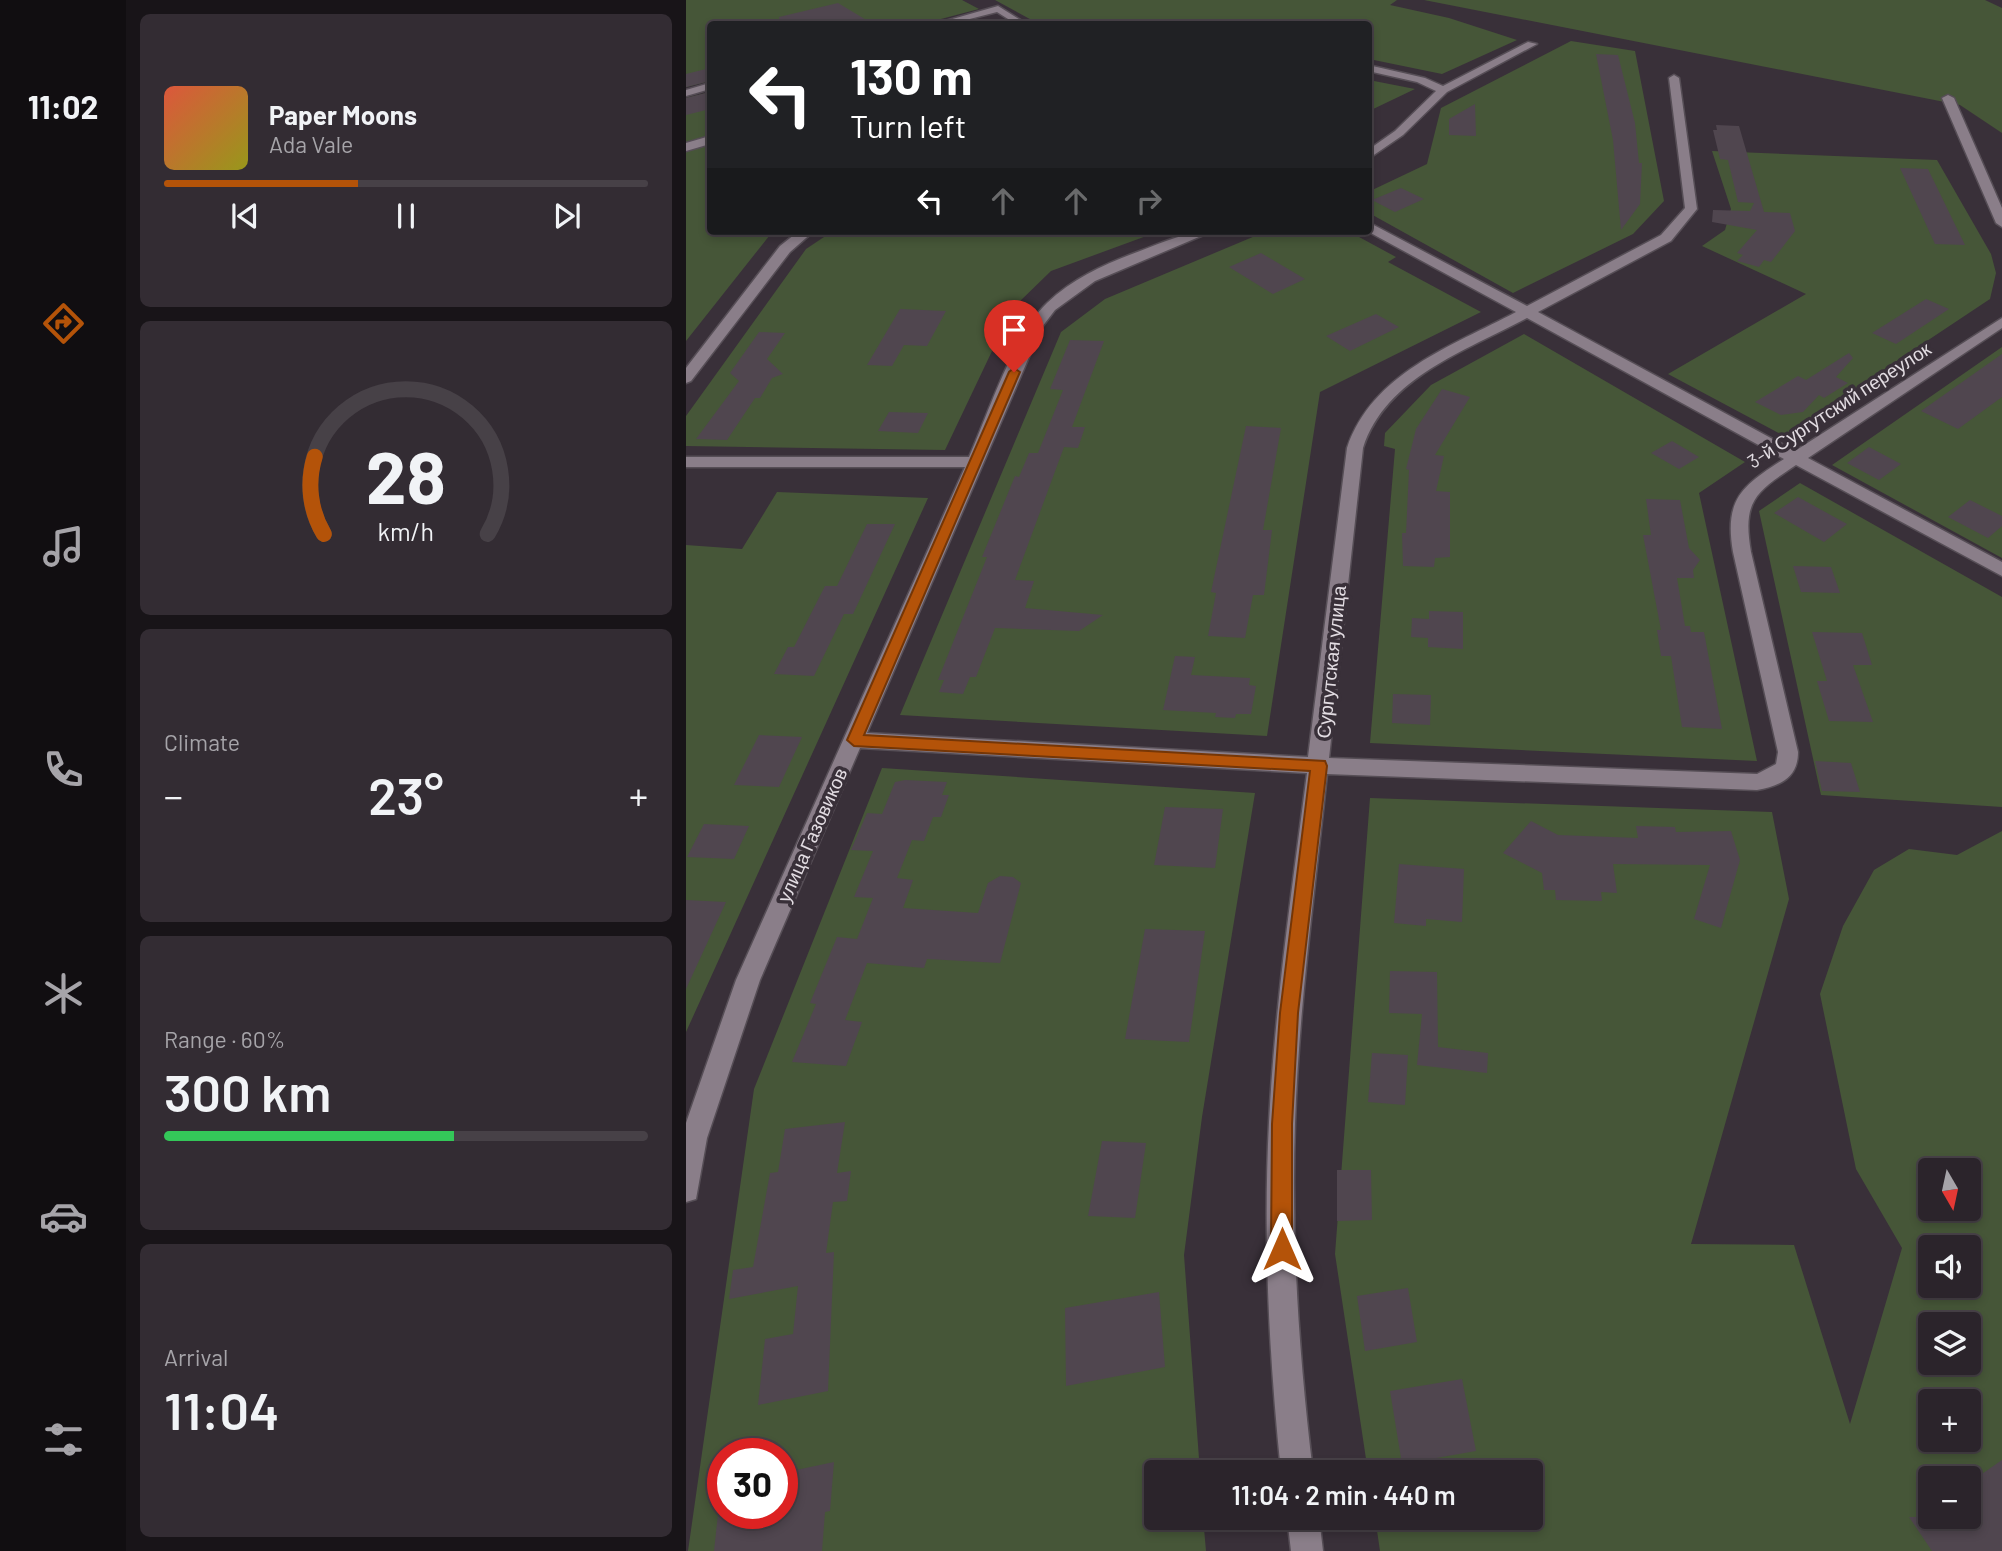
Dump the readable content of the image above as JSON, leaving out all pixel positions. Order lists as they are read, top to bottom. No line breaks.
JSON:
{"streets":{"street":["3-й Сургутский переулок","Сургутская улица","улица Газовиков"]},"crossings":[["3-й Сургутский переулок","Сургутская улица"]],"north":"bottom","page":{"tabs":"11:02","turn":["130 m","Turn left"],"song":["Paper Moons","Ada Vale"],"tile":["Climate",["Range · 60%","300 km"],["Arrival","11:04"]],"heat":["−","23°","+"],"map_buttons":["+","−"],"limit":"30","trip":"11:04 · 2 min · 440 m","gauge":["28","km/h"]}}
